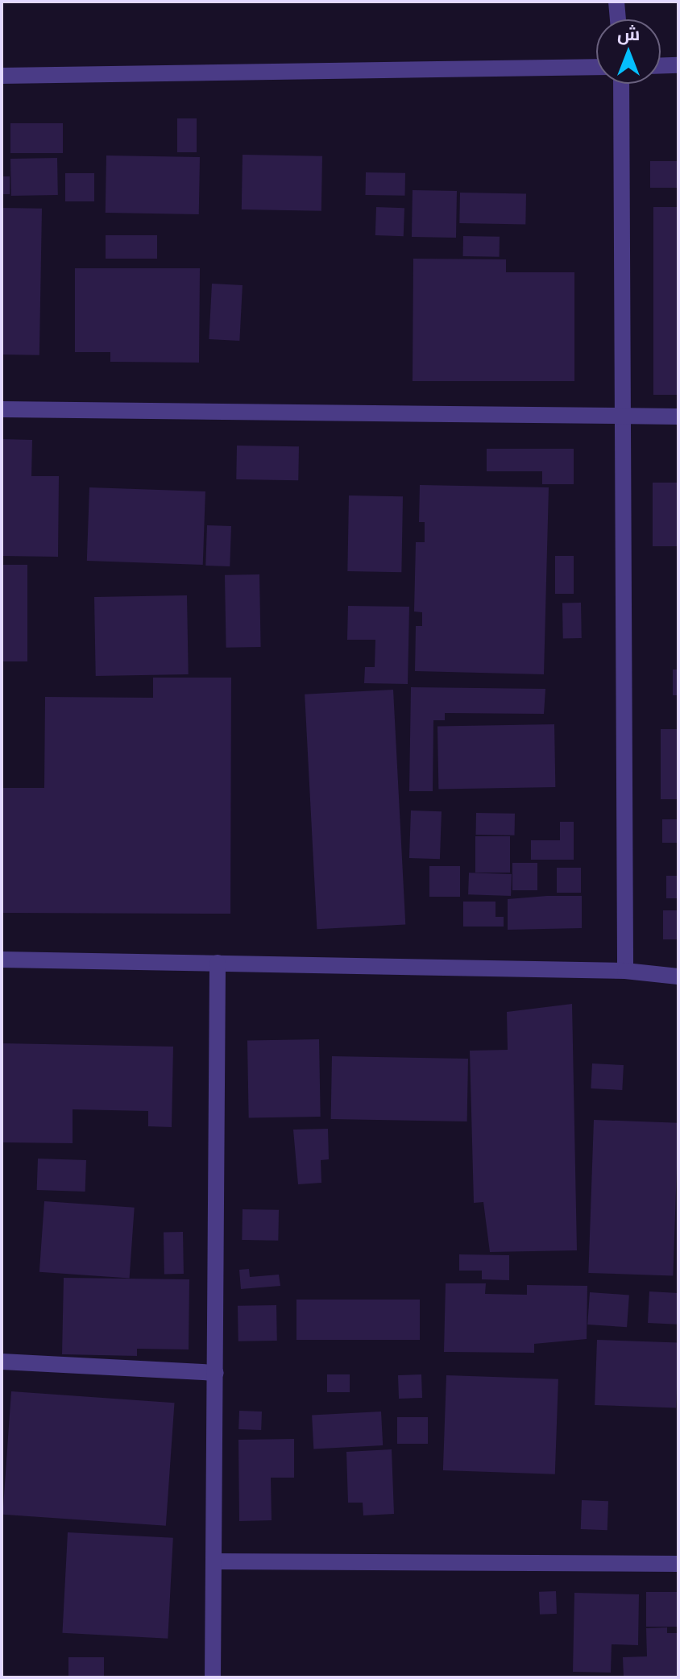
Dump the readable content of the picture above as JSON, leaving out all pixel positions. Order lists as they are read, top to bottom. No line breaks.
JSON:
{"north":"top"}
